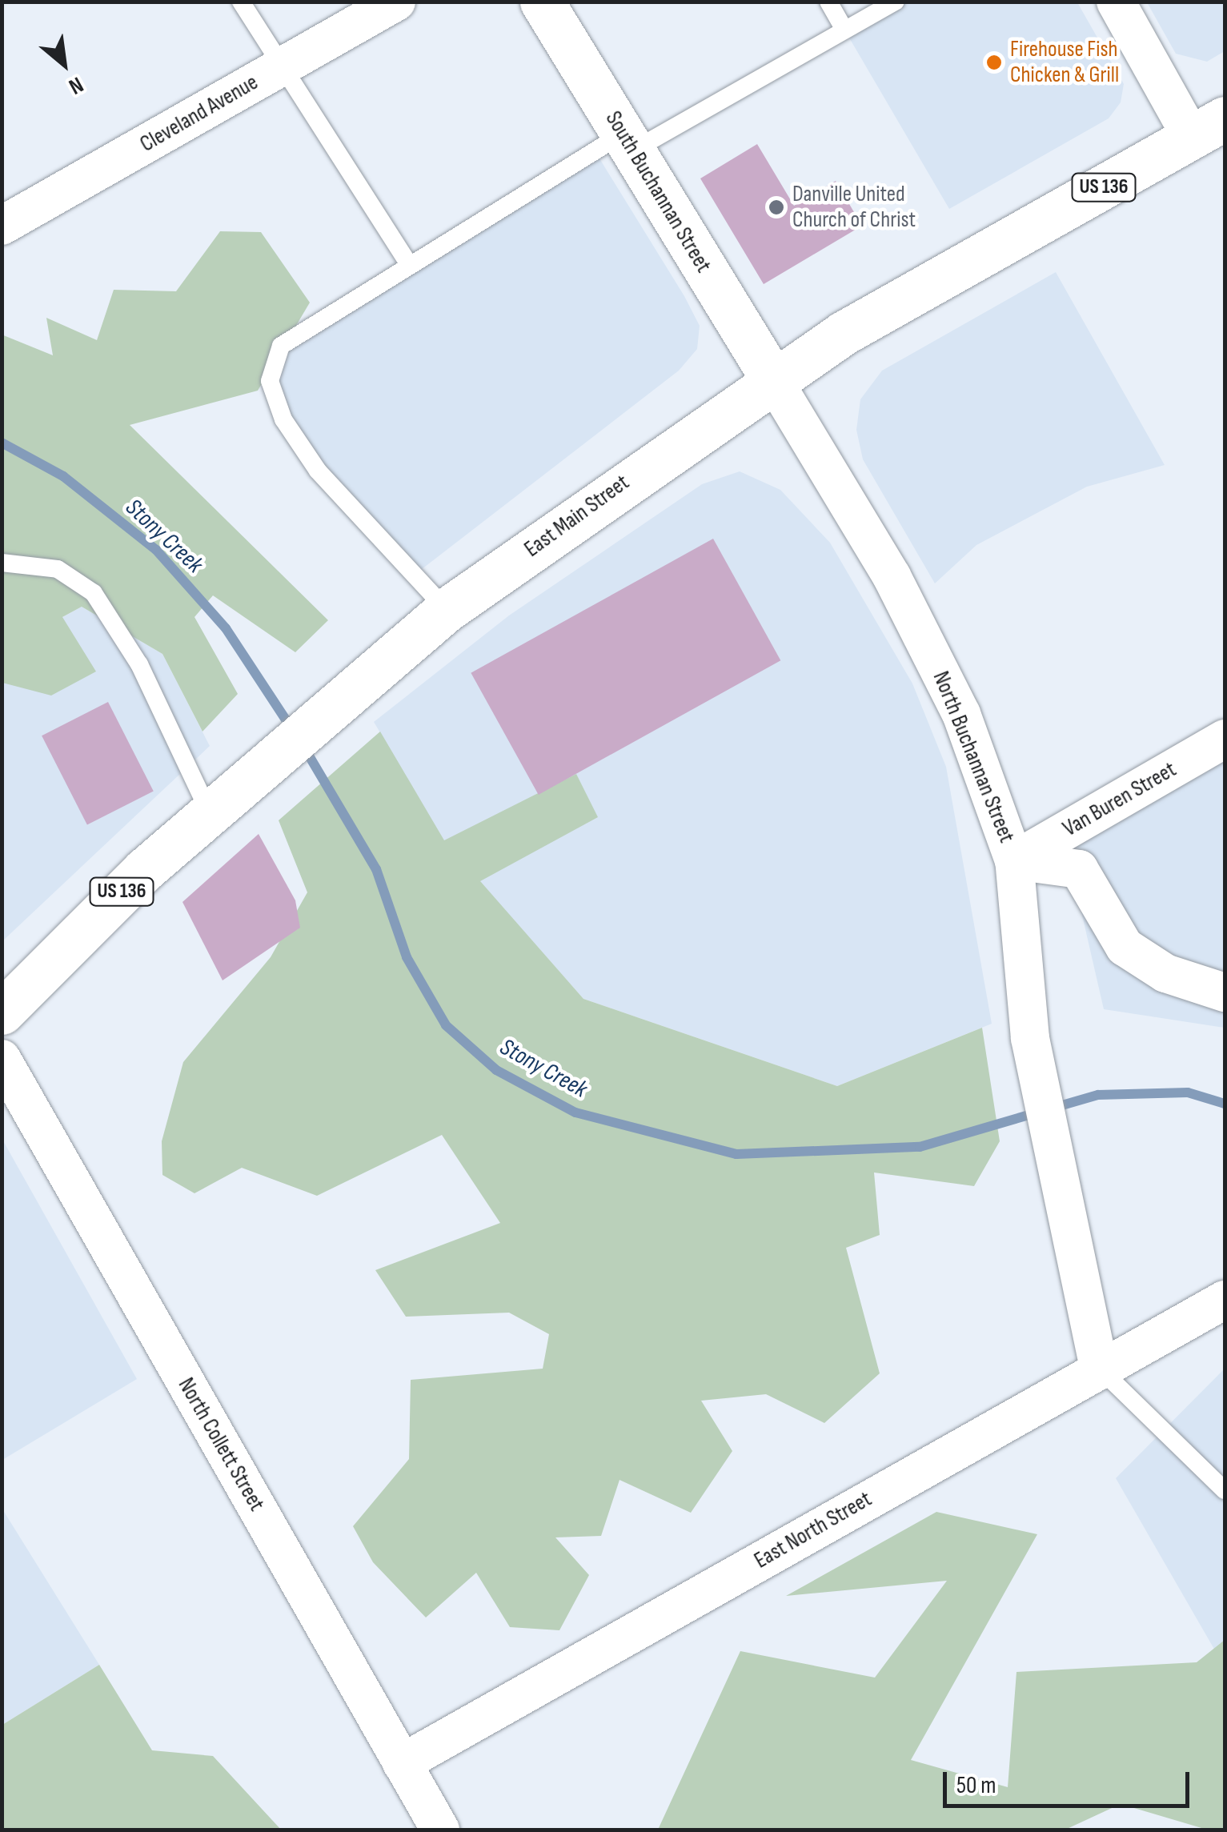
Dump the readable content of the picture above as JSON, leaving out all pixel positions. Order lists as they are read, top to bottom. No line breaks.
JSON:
{"streets":{"main road":["US 136","South Buchannan Street","East Main Street"],"street":["Cleveland Avenue","North Buchannan Street","Van Buren Street","North Collett Street","East North Street"]},"crossings":[["South Buchannan Street","East Main Street"],["South Buchannan Street","North Buchannan Street"],["East Main Street","North Buchannan Street"],["North Buchannan Street","Van Buren Street"],["North Collett Street","East North Street"]],"water":["Stony Creek"],"places":["Firehouse Fish Chicken & Grill","Danville United Church of Christ"],"scale_bar":"50 m","north":"bottom right"}
